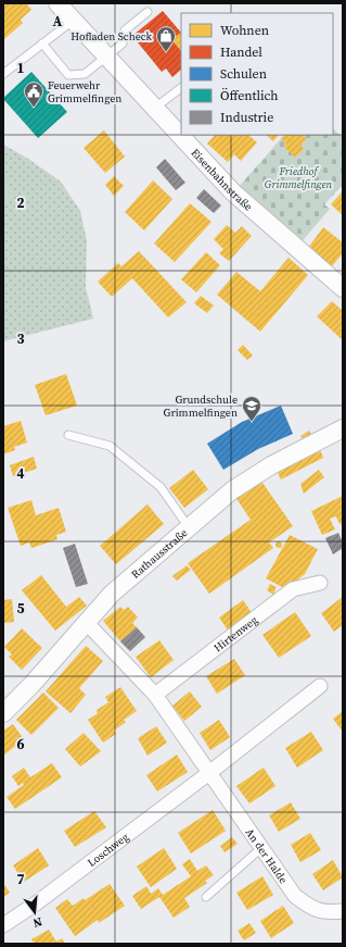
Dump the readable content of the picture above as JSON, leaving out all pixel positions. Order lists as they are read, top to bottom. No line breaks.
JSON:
{"streets":{"street":["Eisenbahnstraße","Rathausstraße","Hirtenweg","Loschweg","An der Halde"]},"crossings":[["Rathausstraße","An der Halde"],["Hirtenweg","An der Halde"],["Loschweg","An der Halde"]],"parks":["Friedhof Grimmelfingen"],"places":{"shop":["Hofladen Scheck"],"public building":["Feuerwehr Grimmelfingen"],"school or university":["Grundschule Grimmelfingen"]},"legend":["Wohnen","Handel","Schulen","Öffentlich","Industrie"],"north":"bottom","grid":{"columns":["A"],"rows":["1","2","3","4","5","6","7"]}}
